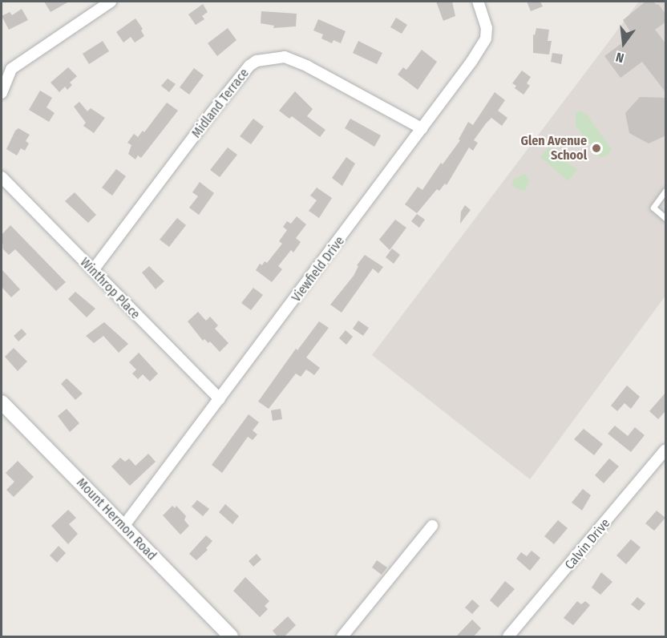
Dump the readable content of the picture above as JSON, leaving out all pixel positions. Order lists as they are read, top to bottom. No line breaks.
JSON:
{"streets":{"main road":["Mount Hermon Road"],"street":["Midland Terrace","Viewfield Drive","Winthrop Place","Calvin Drive"]},"crossings":[["Midland Terrace","Viewfield Drive"],["Midland Terrace","Winthrop Place"],["Viewfield Drive","Winthrop Place"],["Viewfield Drive","Mount Hermon Road"]],"places":["Glen Avenue School"],"north":"bottom"}
